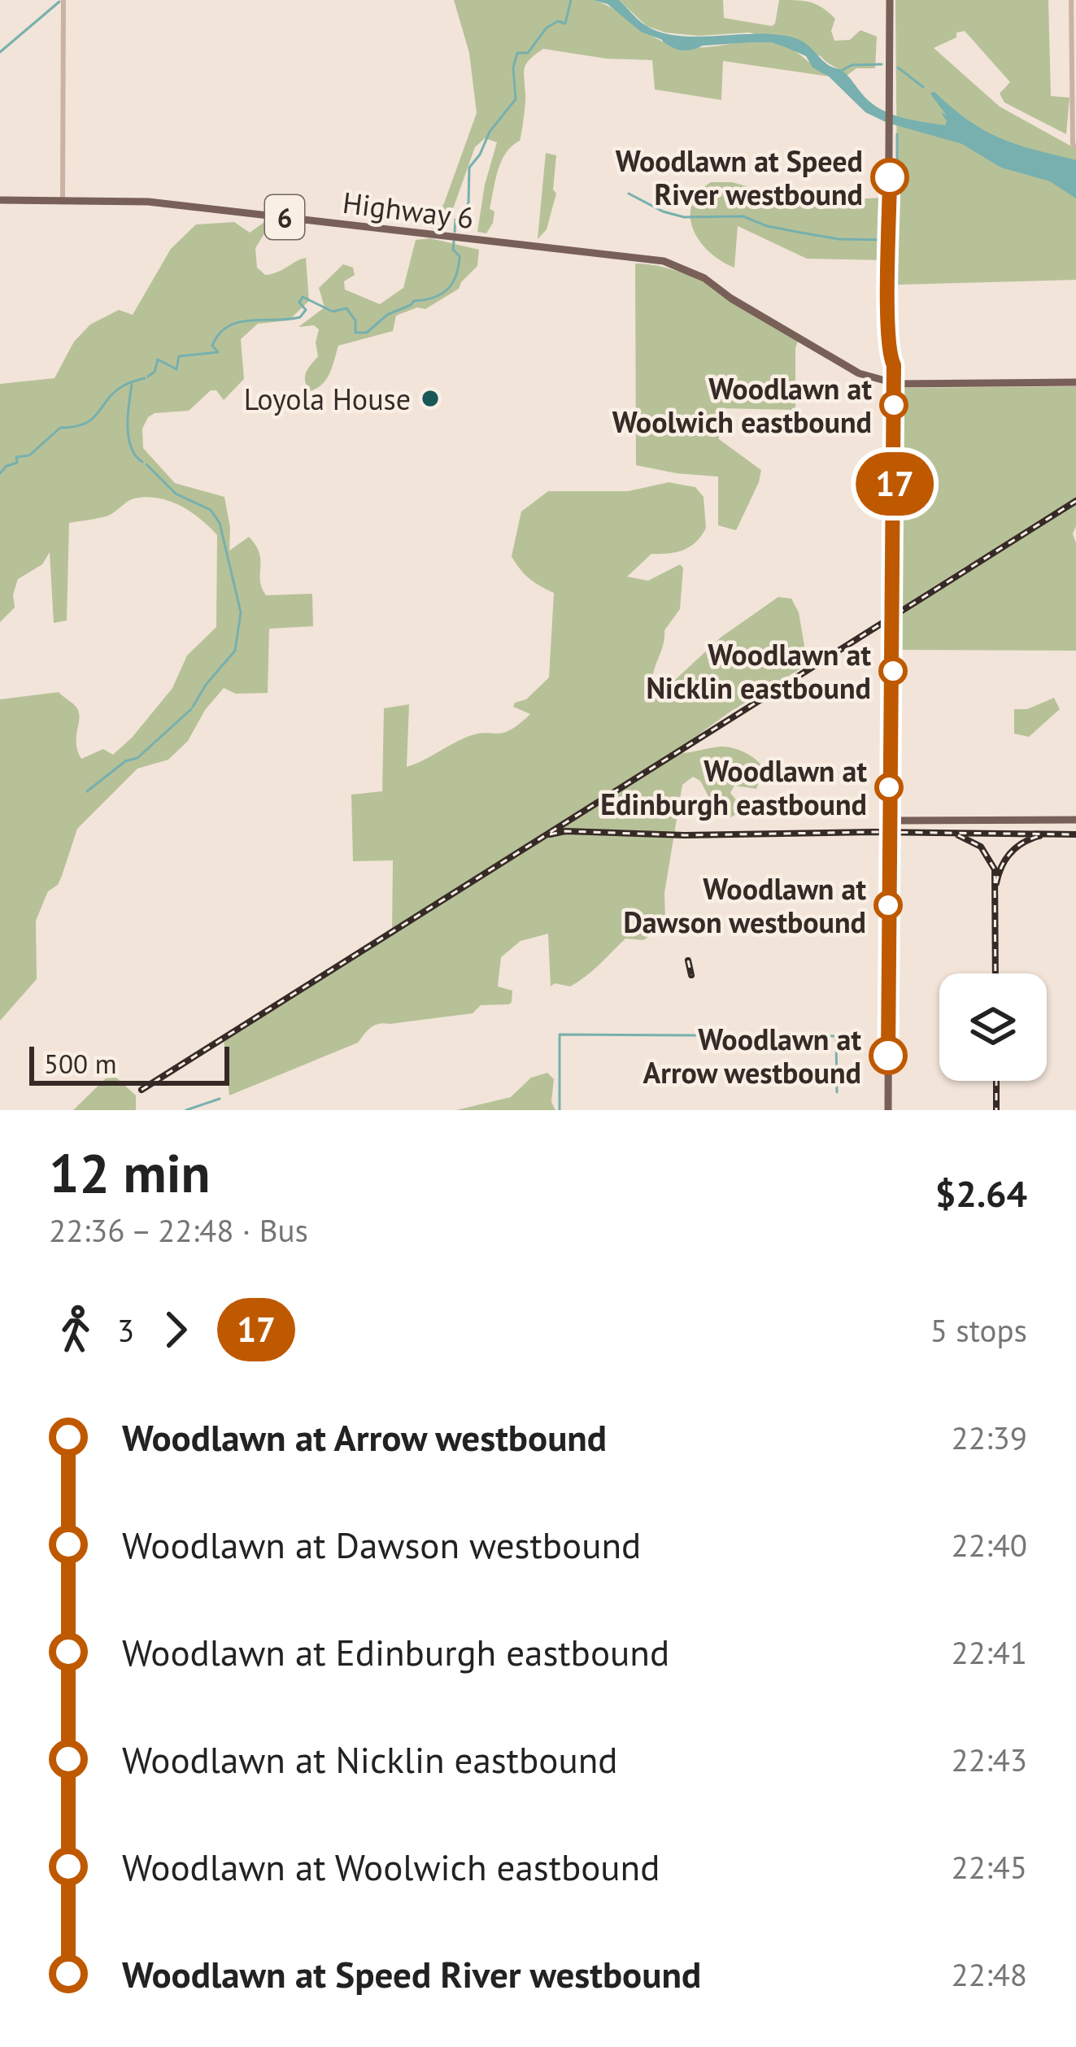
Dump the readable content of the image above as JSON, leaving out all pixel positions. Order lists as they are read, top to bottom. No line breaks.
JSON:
{"streets":{"main road":["Highway 6","6"]},"places":["Woodlawn at Speed River westbound","Loyola House","Woodlawn at Woolwich eastbound","Woodlawn at Nicklin eastbound","Woodlawn at Edinburgh eastbound","Woodlawn at Dawson westbound","Woodlawn at Arrow westbound"],"lines":["bus line 17"],"scale_bar":"500 m","page":{"on_map":"17","scale":"500 m","heading":["12 min","22:36 – 22:48 · Bus","$2.64"],"legs":["3","17","5 stops"],"list":[{"name":"Woodlawn at Arrow westbound","value":"22:39"},{"name":"Woodlawn at Dawson westbound","value":"22:40"},{"name":"Woodlawn at Edinburgh eastbound","value":"22:41"},{"name":"Woodlawn at Nicklin eastbound","value":"22:43"},{"name":"Woodlawn at Woolwich eastbound","value":"22:45"},{"name":"Woodlawn at Speed River westbound","value":"22:48"}]}}
